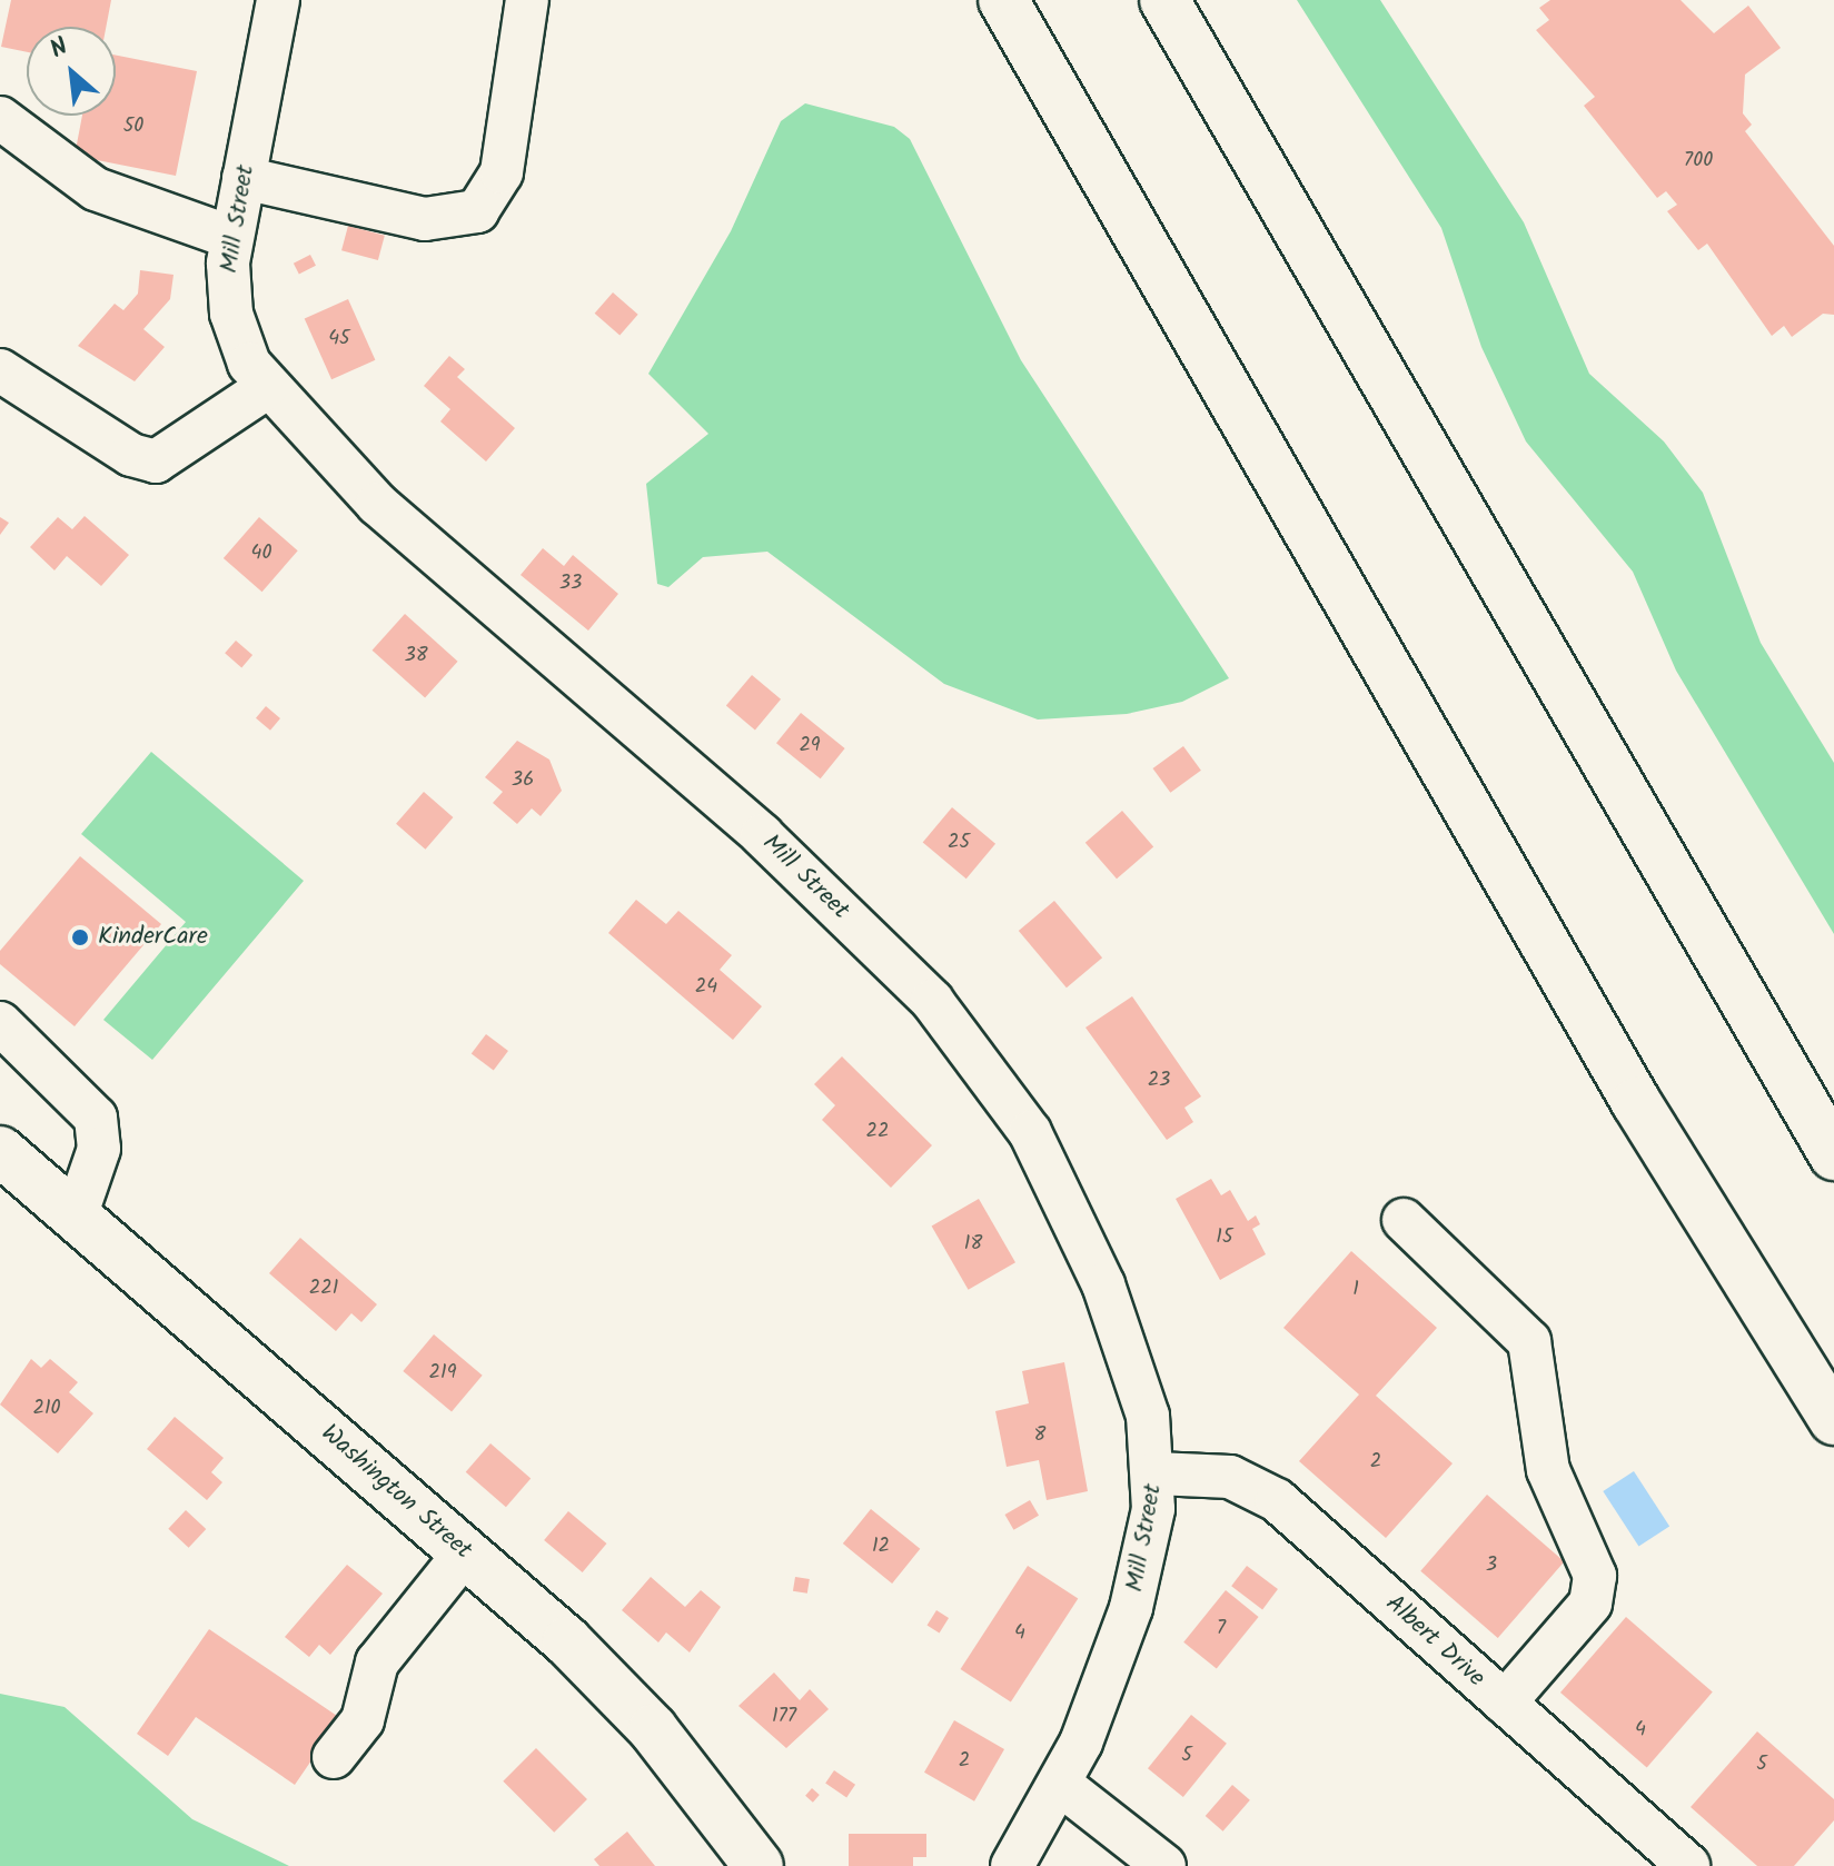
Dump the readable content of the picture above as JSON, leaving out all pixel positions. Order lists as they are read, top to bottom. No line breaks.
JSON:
{"streets":{"main road":["Washington Street"],"street":["Mill Street","Albert Drive"]},"crossings":[["Mill Street","Albert Drive"]],"places":["KinderCare"],"house_numbers":["50","700","45","40","33","38","29","36","25","24","23","22","15","18","221","1","219","210","8","2","12","3","7","4","177","4","5","2","5"],"north":"top left"}
